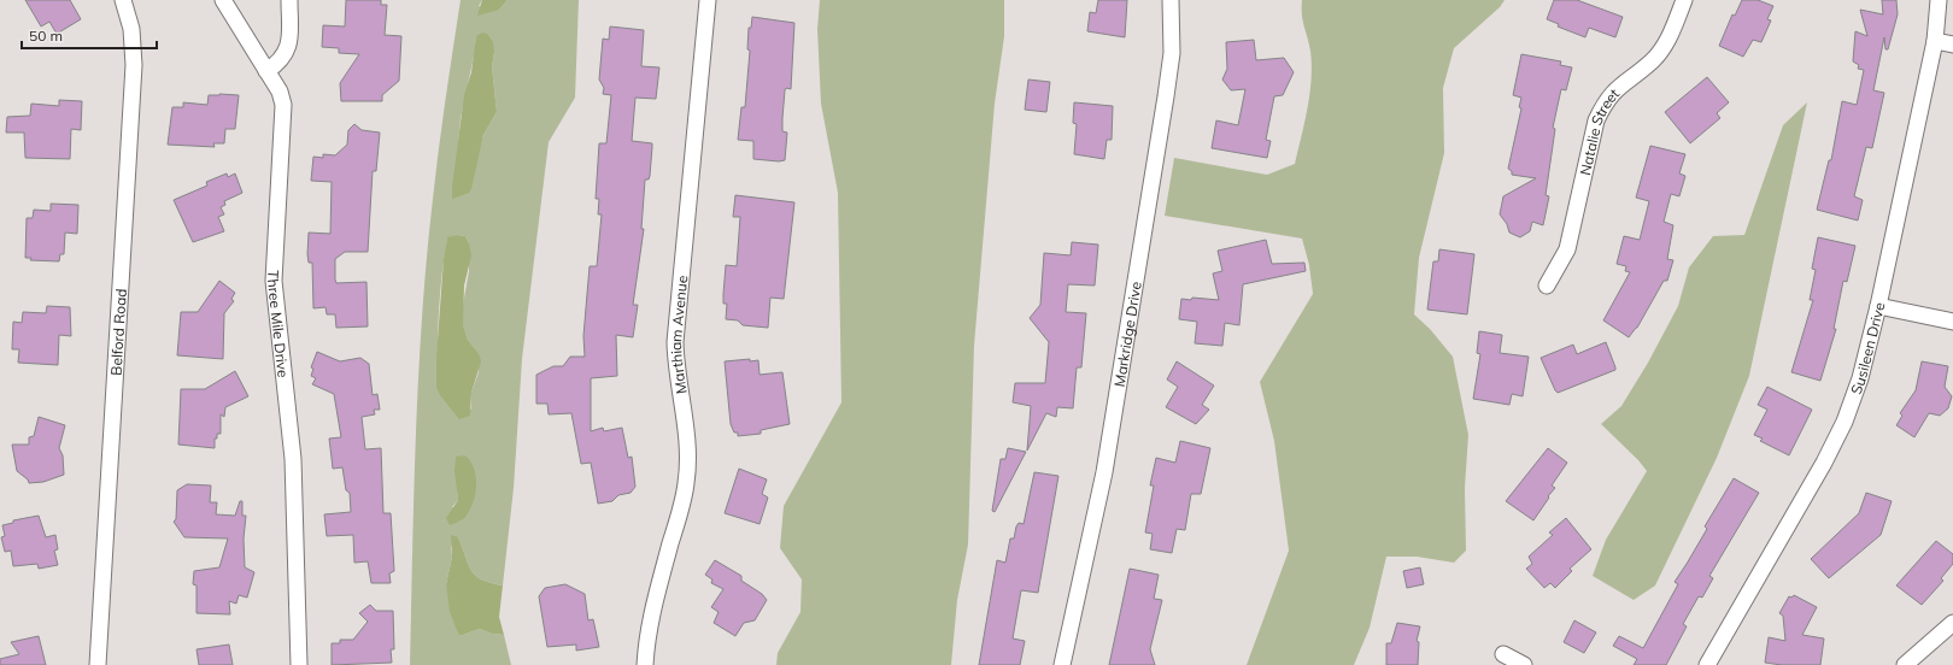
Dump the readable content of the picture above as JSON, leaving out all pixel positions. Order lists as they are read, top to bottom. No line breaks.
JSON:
{"streets":{"street":["Natalie Street","Three Mile Drive","Belford Road","Markridge Drive","Marthiam Avenue","Susileen Drive"]},"scale_bar":"50 m"}
